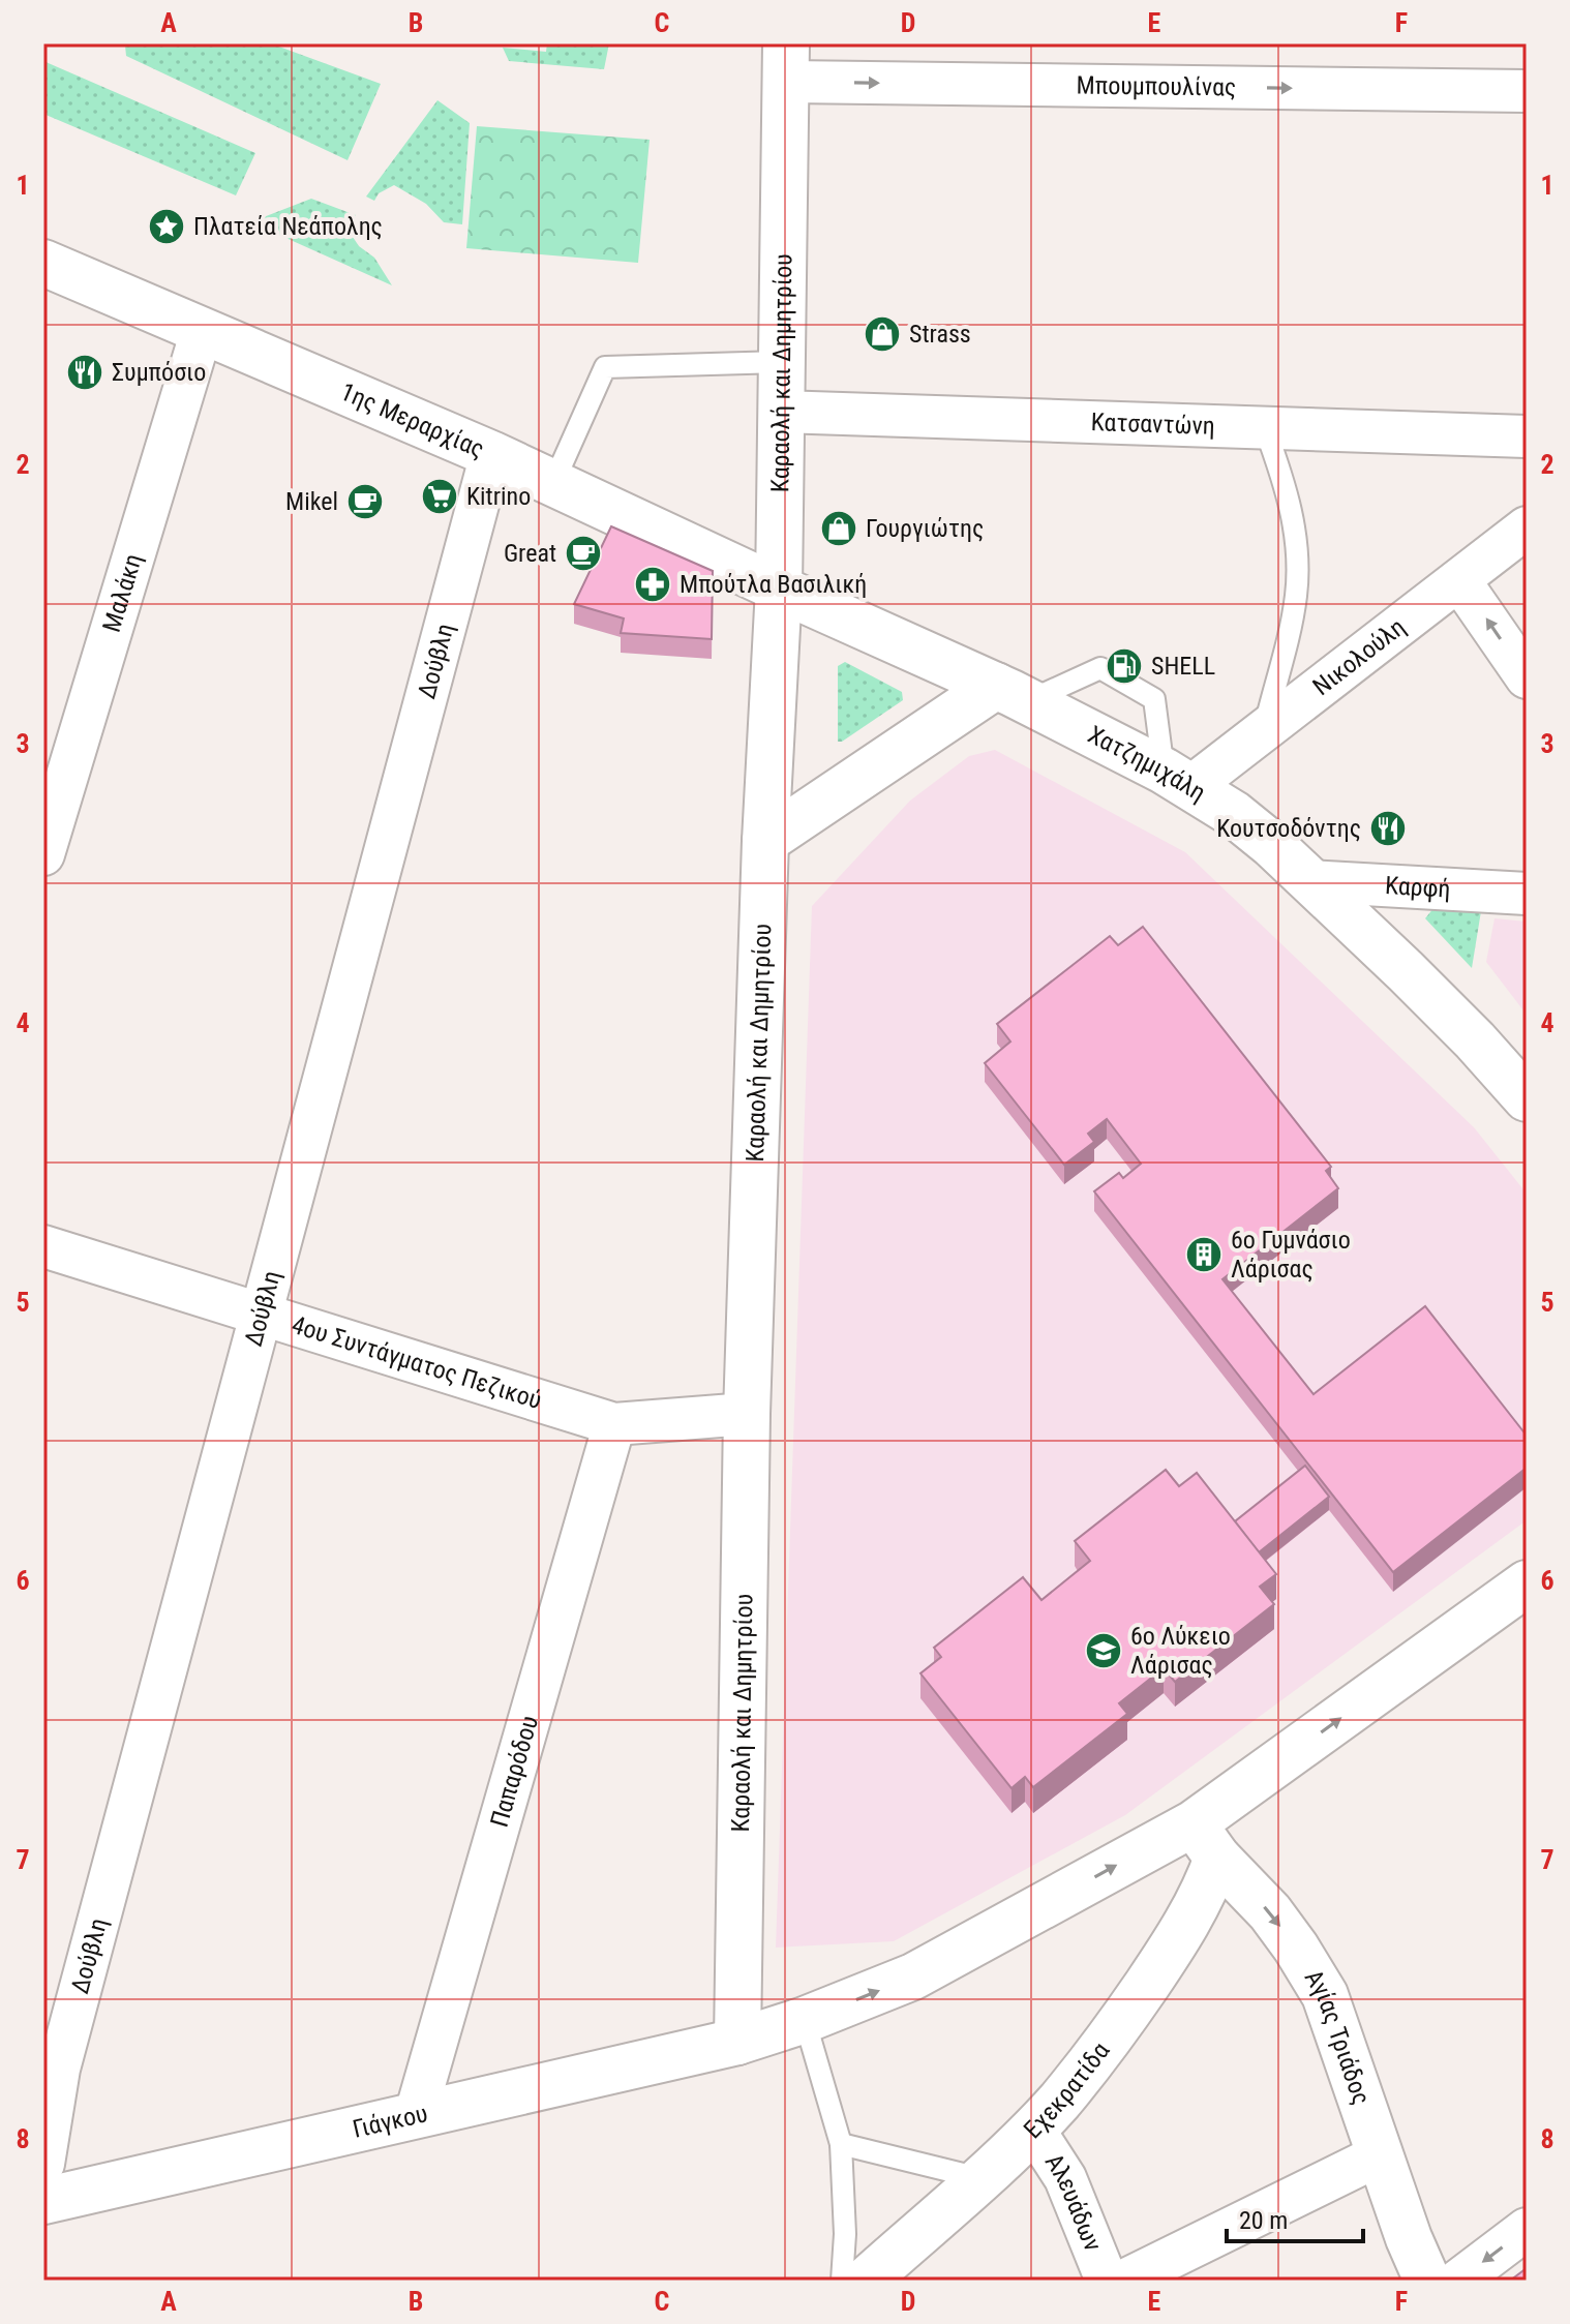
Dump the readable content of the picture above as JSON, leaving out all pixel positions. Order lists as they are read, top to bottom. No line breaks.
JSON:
{"streets":{"street":["Μπουμπουλίνας","Καραολή και Δημητρίου","1ης Μεραρχίας","Κατσαντώνη","Μαλάκη","Νικολούλη","Δούβλη","Χατζημιχάλη","Καρφή","4ου Συντάγματος Πεζικού","Παπαρόδου","Αγίας Τριάδος","Εχεκρατίδα","Γιάγκου","Αλευάδων"]},"crossings":[["Μπουμπουλίνας","Καραολή και Δημητρίου"],["Καραολή και Δημητρίου","1ης Μεραρχίας"],["Καραολή και Δημητρίου","Κατσαντώνη"],["Καραολή και Δημητρίου","Χατζημιχάλη"],["Καραολή και Δημητρίου","4ου Συντάγματος Πεζικού"],["Καραολή και Δημητρίου","Γιάγκου"],["1ης Μεραρχίας","Μαλάκη"],["1ης Μεραρχίας","Δούβλη"],["1ης Μεραρχίας","Χατζημιχάλη"],["Νικολούλη","Χατζημιχάλη"],["Δούβλη","4ου Συντάγματος Πεζικού"],["Χατζημιχάλη","Καρφή"],["4ου Συντάγματος Πεζικού","Παπαρόδου"],["Παπαρόδου","Γιάγκου"],["Αγίας Τριάδος","Εχεκρατίδα"],["Αγίας Τριάδος","Γιάγκου"],["Εχεκρατίδα","Γιάγκου"],["Εχεκρατίδα","Αλευάδων"]],"one_way":["Μπουμπουλίνας","Αγίας Τριάδος"],"places":{"place":["Πλατεία Νεάπολης"],"shop":["Strass","Γουργιώτης"],"restaurant":["Συμπόσιο","Κουτσοδόντης"],"supermarket":["Kitrino"],"cafe":["Mikel","Great"],"pharmacy":["Μπούτλα Βασιλική"],"fuel station":["SHELL"],"building":["6ο Γυμνάσιο Λάρισας"],"school or university":["6ο Λύκειο Λάρισας"]},"scale_bar":"20 m","grid":{"columns":["A","B","C","D","E","F"],"rows":["1","2","3","4","5","6","7","8"]}}
